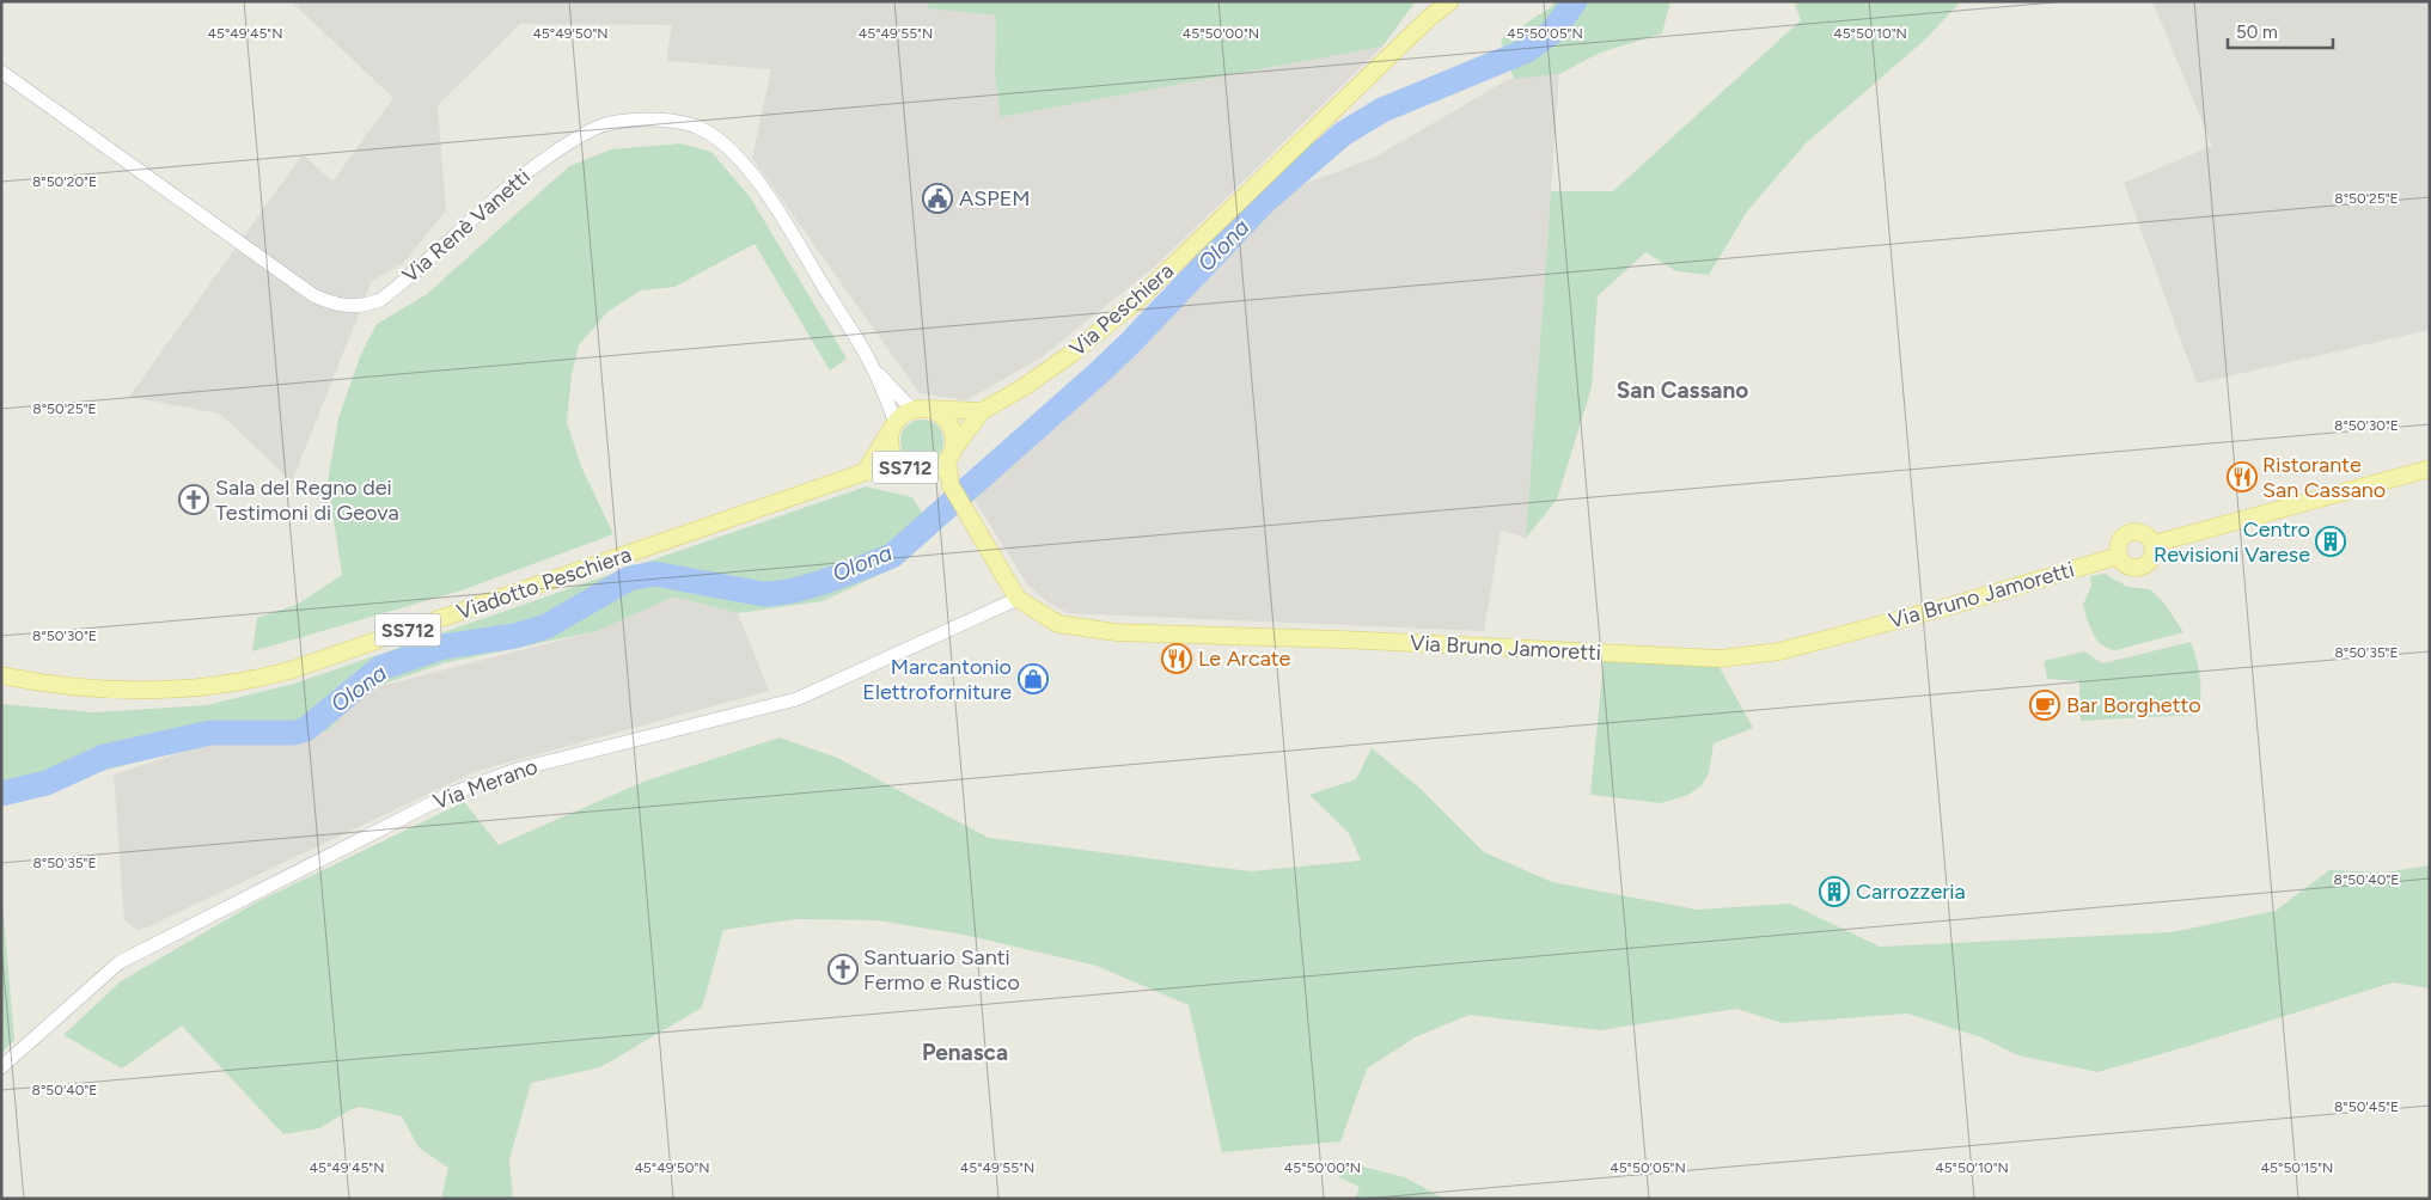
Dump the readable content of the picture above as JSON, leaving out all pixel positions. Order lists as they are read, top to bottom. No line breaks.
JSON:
{"streets":{"main road":["Via Peschiera","SS712","Viadotto Peschiera","Via Bruno Jamoretti"],"street":["Via Renè Vanetti","Via Merano"]},"crossings":[["Via Renè Vanetti","Via Peschiera"],["Via Renè Vanetti","SS712"],["Via Renè Vanetti","Via Bruno Jamoretti"],["Via Peschiera","SS712"],["Via Peschiera","Via Bruno Jamoretti"],["SS712","Viadotto Peschiera"],["SS712","Via Bruno Jamoretti"],["Via Bruno Jamoretti","Via Merano"]],"districts":["San Cassano","Penasca"],"water":["Olona"],"places":{"public building":["ASPEM"],"restaurant":["Ristorante San Cassano","Le Arcate"],"church":["Sala del Regno dei Testimoni di Geova","Santuario Santi Fermo e Rustico"],"building":["Centro Revisioni Varese","Carrozzeria"],"shop":["Marcantonio Elettroforniture"],"cafe":["Bar Borghetto"]},"scale_bar":"50 m","coordinates":["45°49'45\"N","45°49'50\"N","45°49'55\"N","45°50'00\"N","45°50'05\"N","45°50'10\"N","8°50'20\"E","8°50'25\"E","8°50'30\"E","8°50'35\"E","8°50'40\"E","8°50'45\"E","45°50'15\"N"]}
